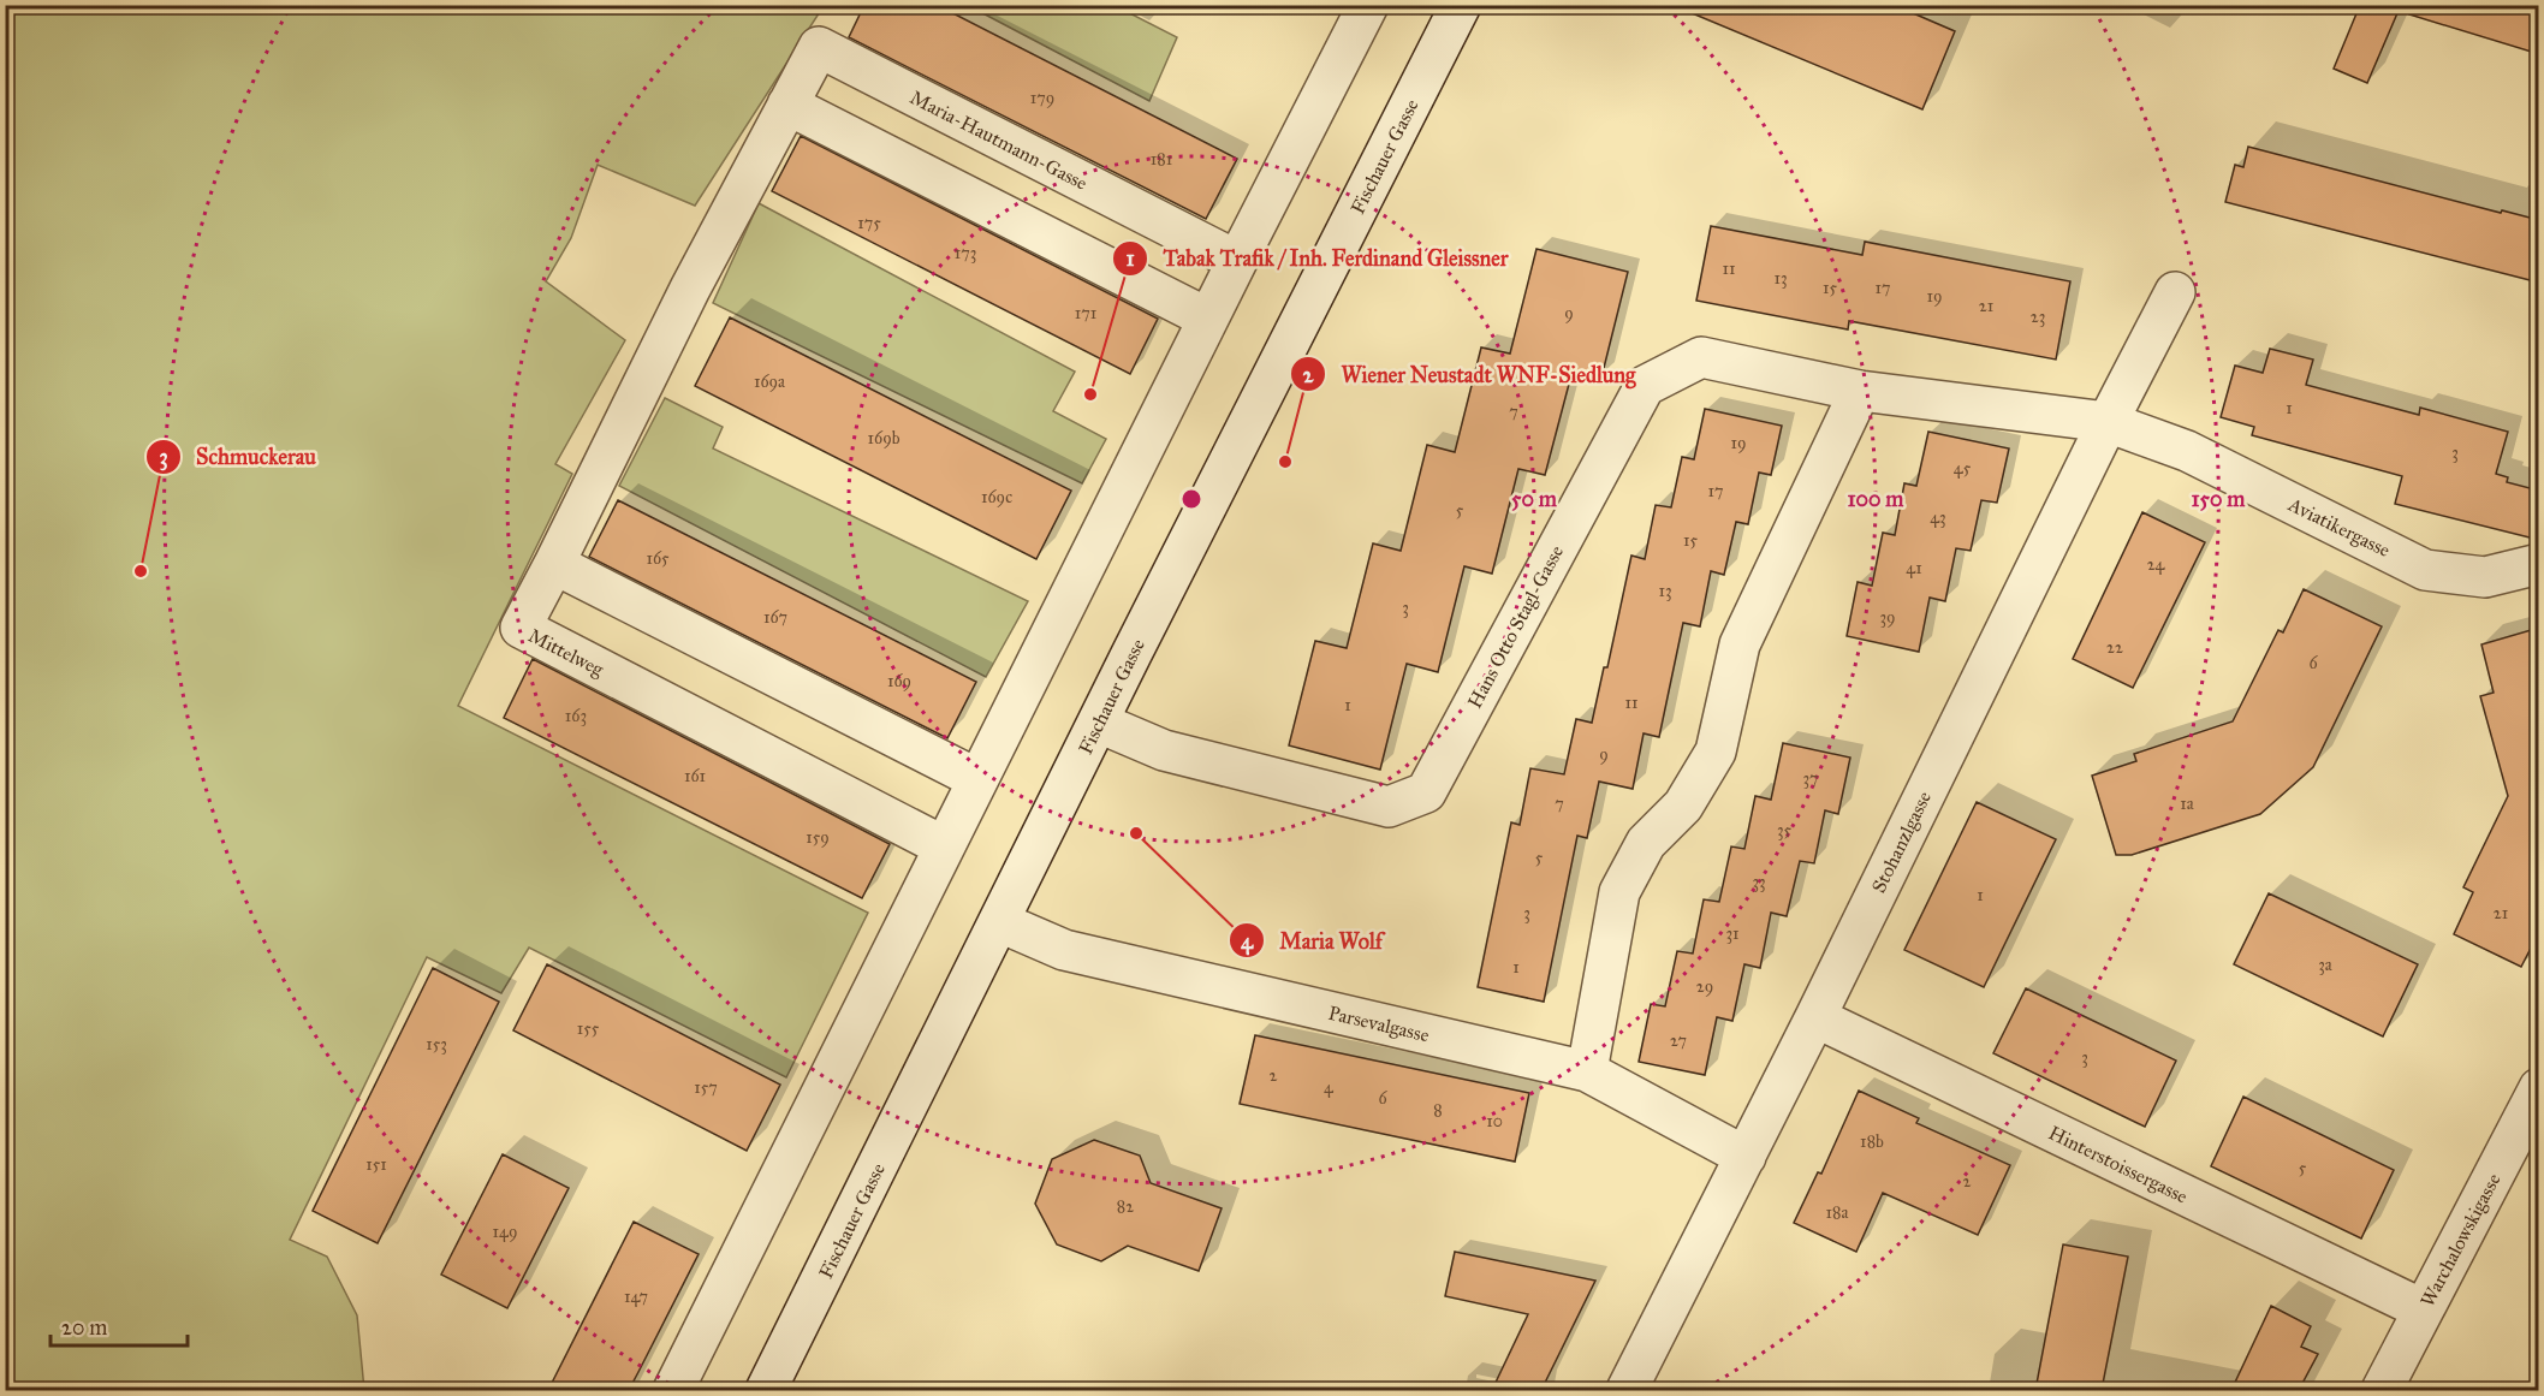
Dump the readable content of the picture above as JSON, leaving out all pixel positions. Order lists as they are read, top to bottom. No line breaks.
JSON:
{"streets":{"street":["Maria-Hautmann-Gasse","Fischauer Gasse","Aviatikergasse","Hans Otto Stagl-Gasse","Mittelweg","Stohanzlgasse","Parsevalgasse","Hinterstoissergasse","Warchalowskigasse"]},"crossings":[["Maria-Hautmann-Gasse","Mittelweg"],["Fischauer Gasse","Hans Otto Stagl-Gasse"],["Fischauer Gasse","Parsevalgasse"],["Aviatikergasse","Hans Otto Stagl-Gasse"],["Aviatikergasse","Stohanzlgasse"],["Hans Otto Stagl-Gasse","Stohanzlgasse"],["Stohanzlgasse","Parsevalgasse"],["Stohanzlgasse","Hinterstoissergasse"],["Hinterstoissergasse","Warchalowskigasse"]],"places":["Tabak Trafik / Inh. Ferdinand Gleissner","Wiener Neustadt WNF-Siedlung","Schmuckerau","Maria Wolf"],"house_numbers":["179","181","175","173","11","13","15","17","19","21","171","9","23","169a","1","7","169b","19","3","45","17","169c","5","43","15","165","24","41","13","3","167","39","22","6","169","11","1","163","9","161","37","7","1a","35","159","5","33","1","3","21","31","3a","1","29","155","27","153","3","2","157","4","6","8","10","18b","151","5","2","82","18a","149","147"],"scale_bar":"20 m","rings":["50 m","100 m","150 m"]}
